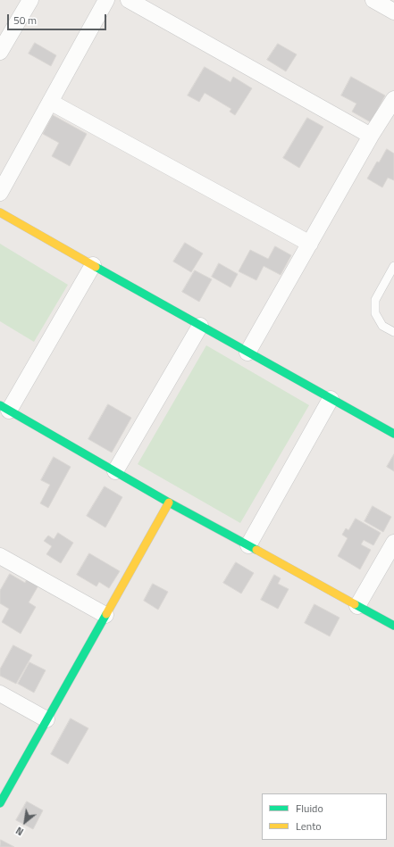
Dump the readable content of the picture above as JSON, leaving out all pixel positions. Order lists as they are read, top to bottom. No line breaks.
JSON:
{"legend":["Fluido","Lento"],"scale_bar":"50 m","north":"bottom left"}
